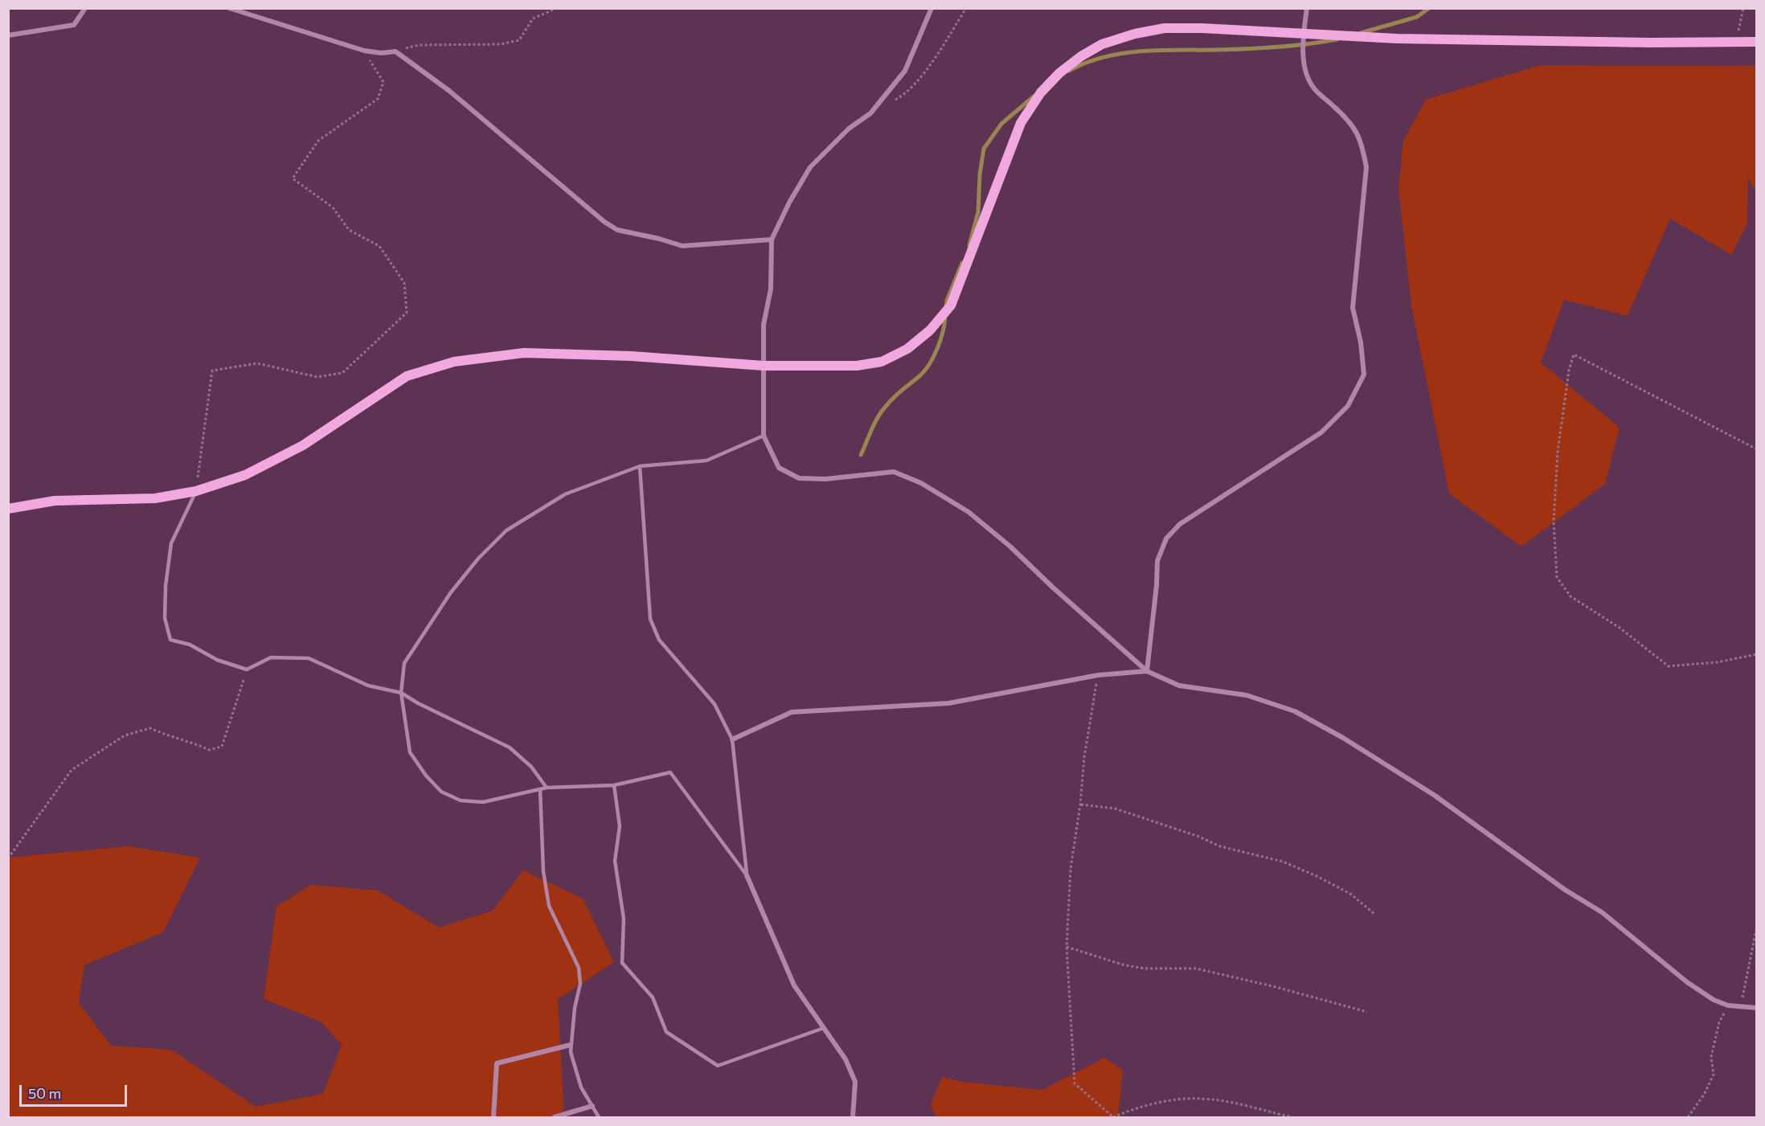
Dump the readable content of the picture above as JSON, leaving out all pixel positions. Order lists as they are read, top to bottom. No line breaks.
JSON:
{"scale_bar":"50 m"}
